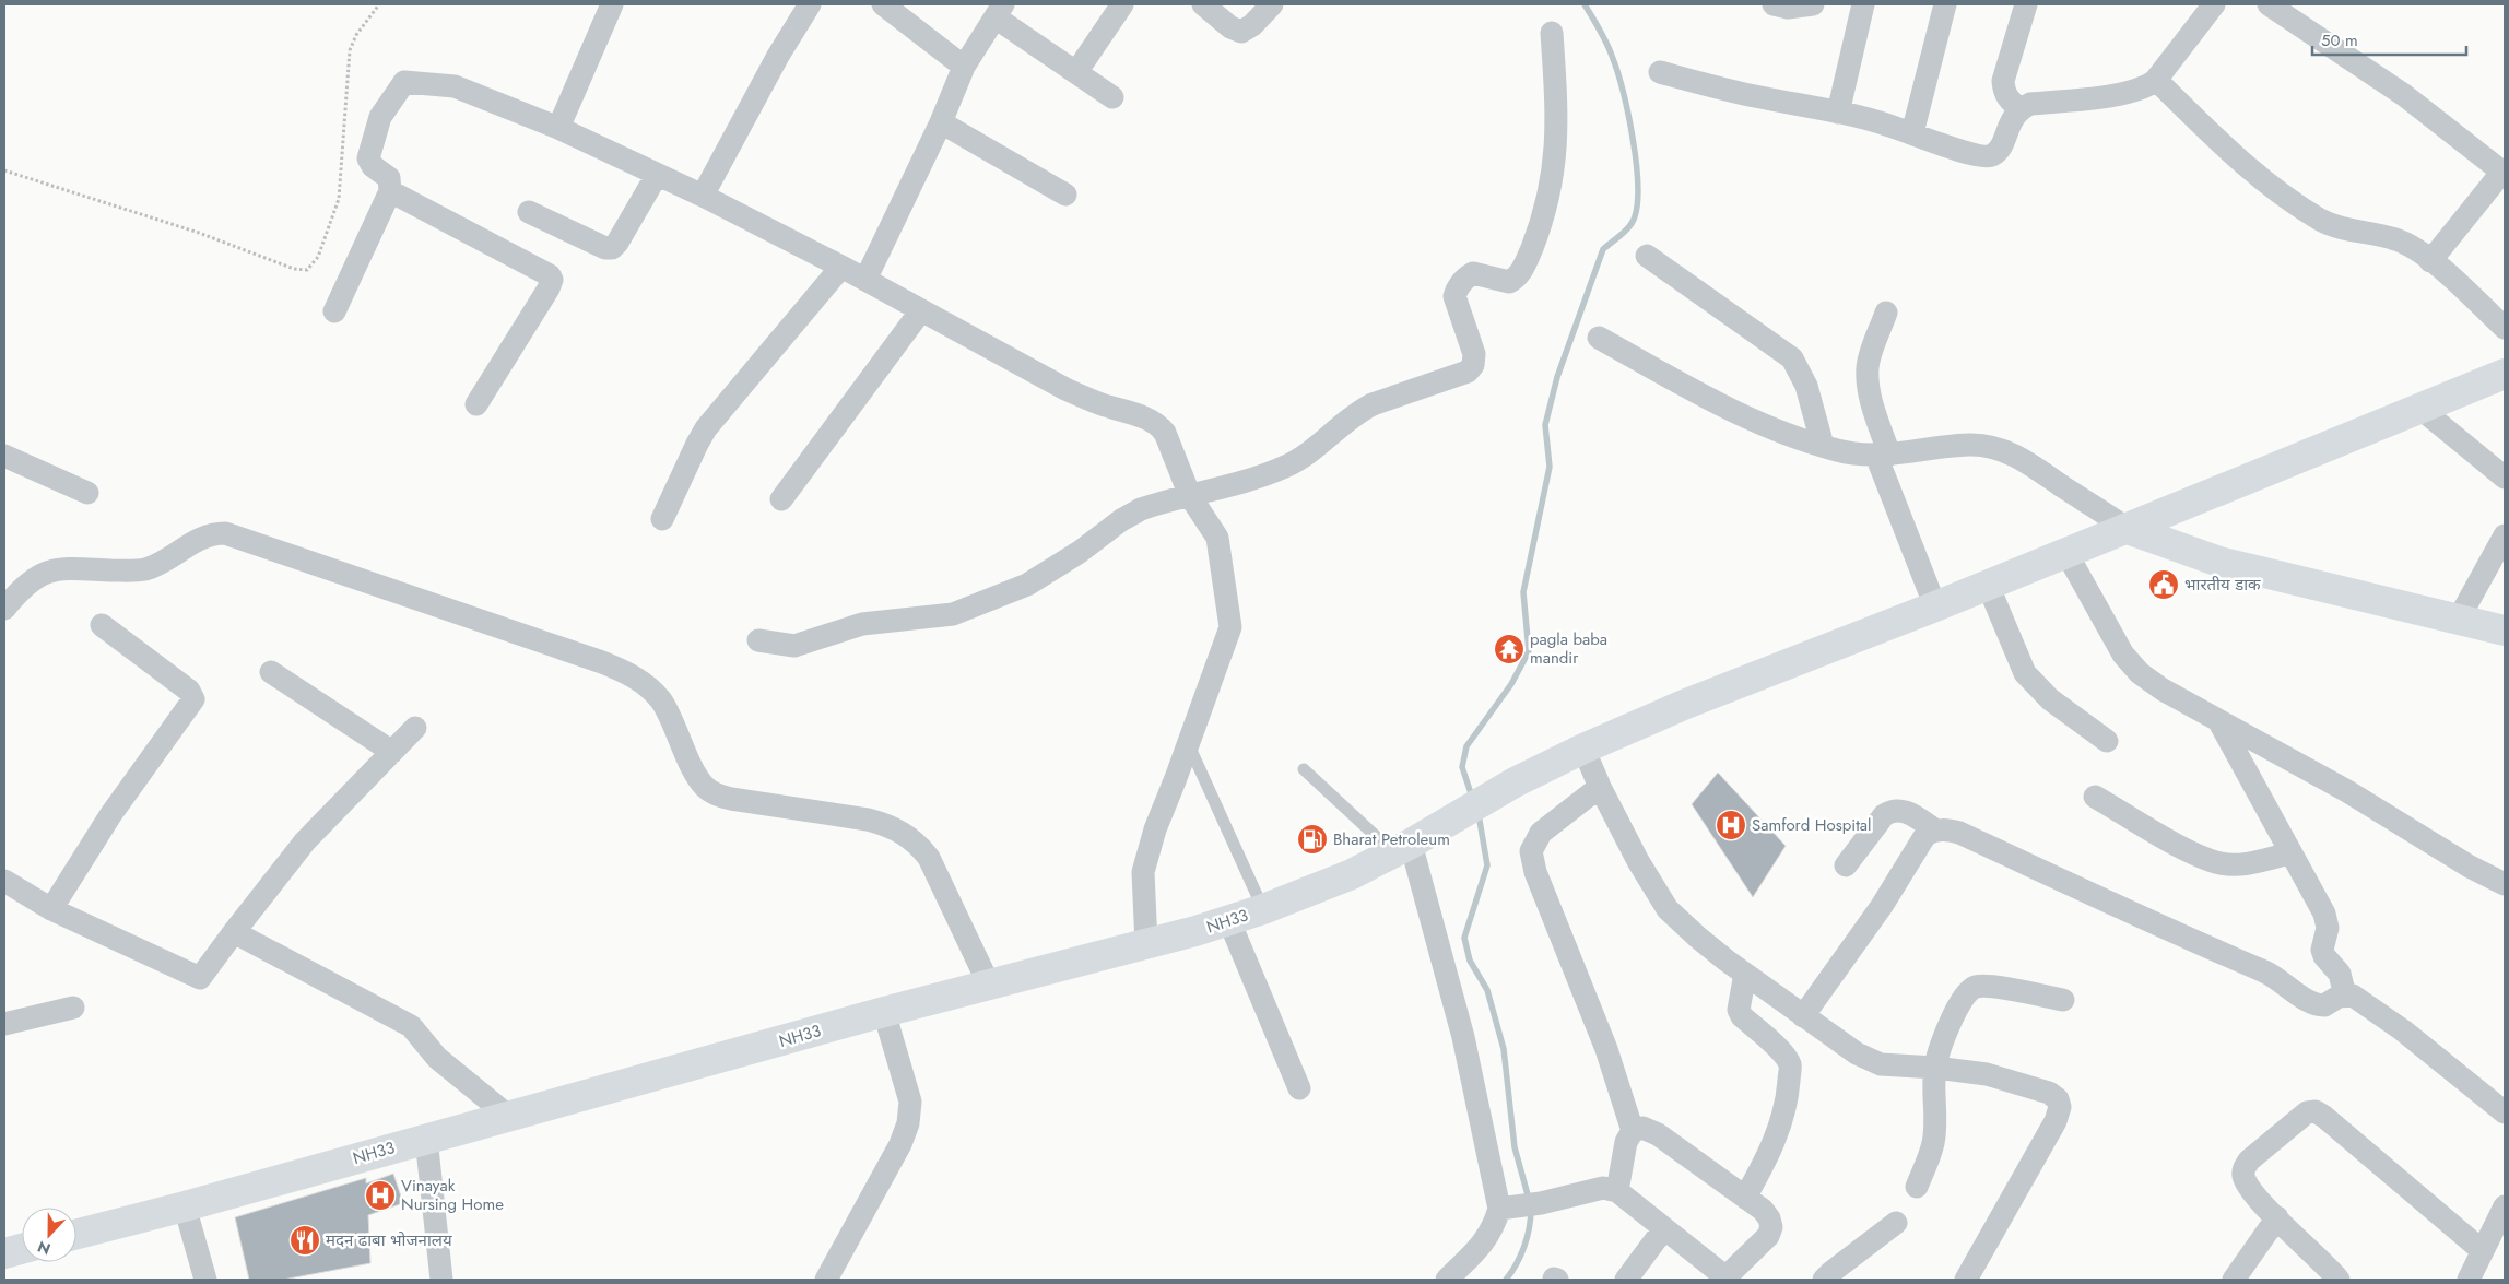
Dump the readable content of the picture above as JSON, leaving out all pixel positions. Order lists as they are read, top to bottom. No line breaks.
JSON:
{"streets":{"main road":["NH33"]},"places":{"public building":["भारतीय डाक"],"temple":["pagla baba mandir"],"hospital":["Samford Hospital","Vinayak Nursing Home"],"fuel station":["Bharat Petroleum"],"restaurant":["मदन ढाबा भोजनालय"]},"scale_bar":"50 m","north":"bottom"}
